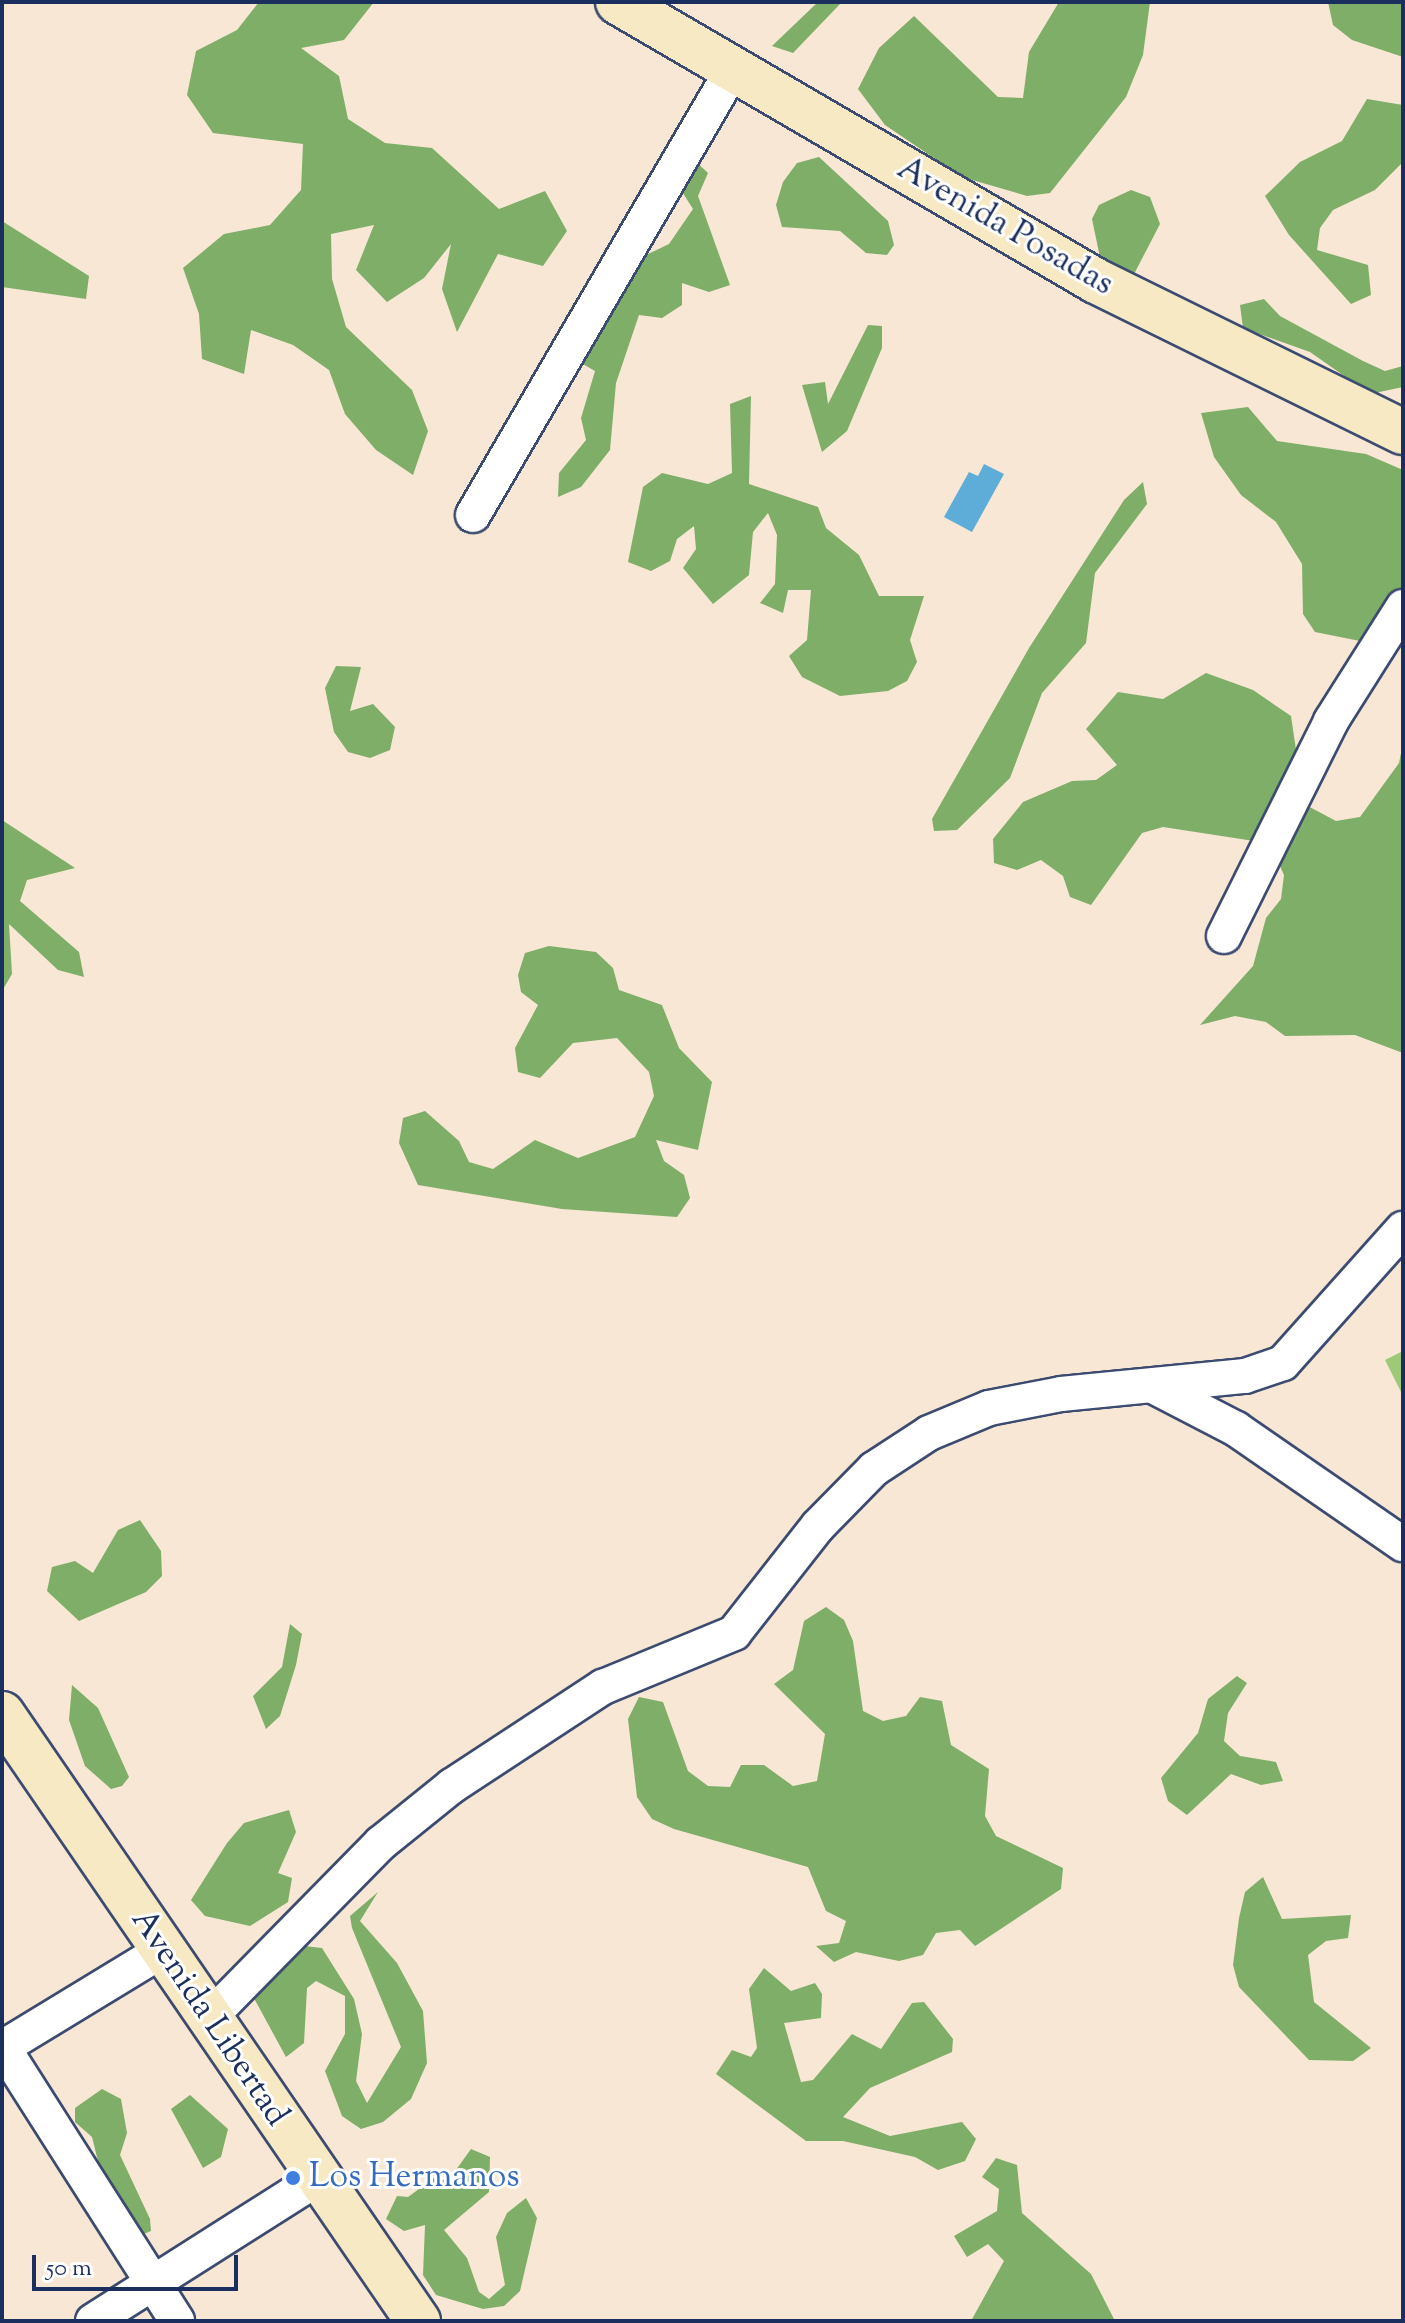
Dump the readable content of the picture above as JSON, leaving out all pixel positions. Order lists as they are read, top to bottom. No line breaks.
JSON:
{"streets":{"street":["Avenida Posadas","Avenida Libertad"]},"places":["Los Hermanos"],"scale_bar":"50 m"}
